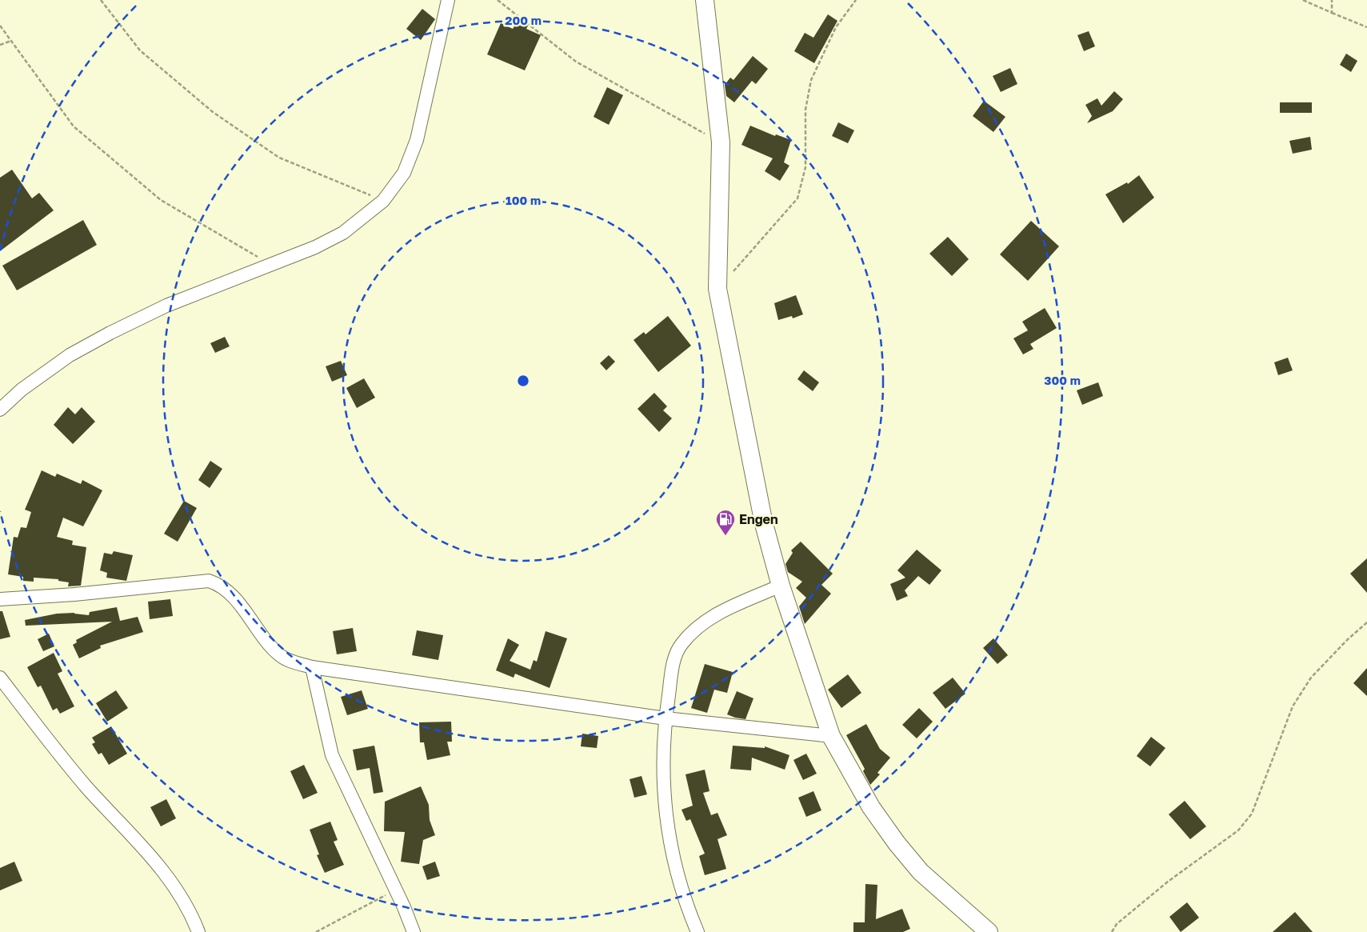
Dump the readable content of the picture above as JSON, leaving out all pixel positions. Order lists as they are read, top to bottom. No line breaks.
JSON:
{"places":{"fuel station":["Engen"]},"rings":["200 m","100 m","300 m"]}
